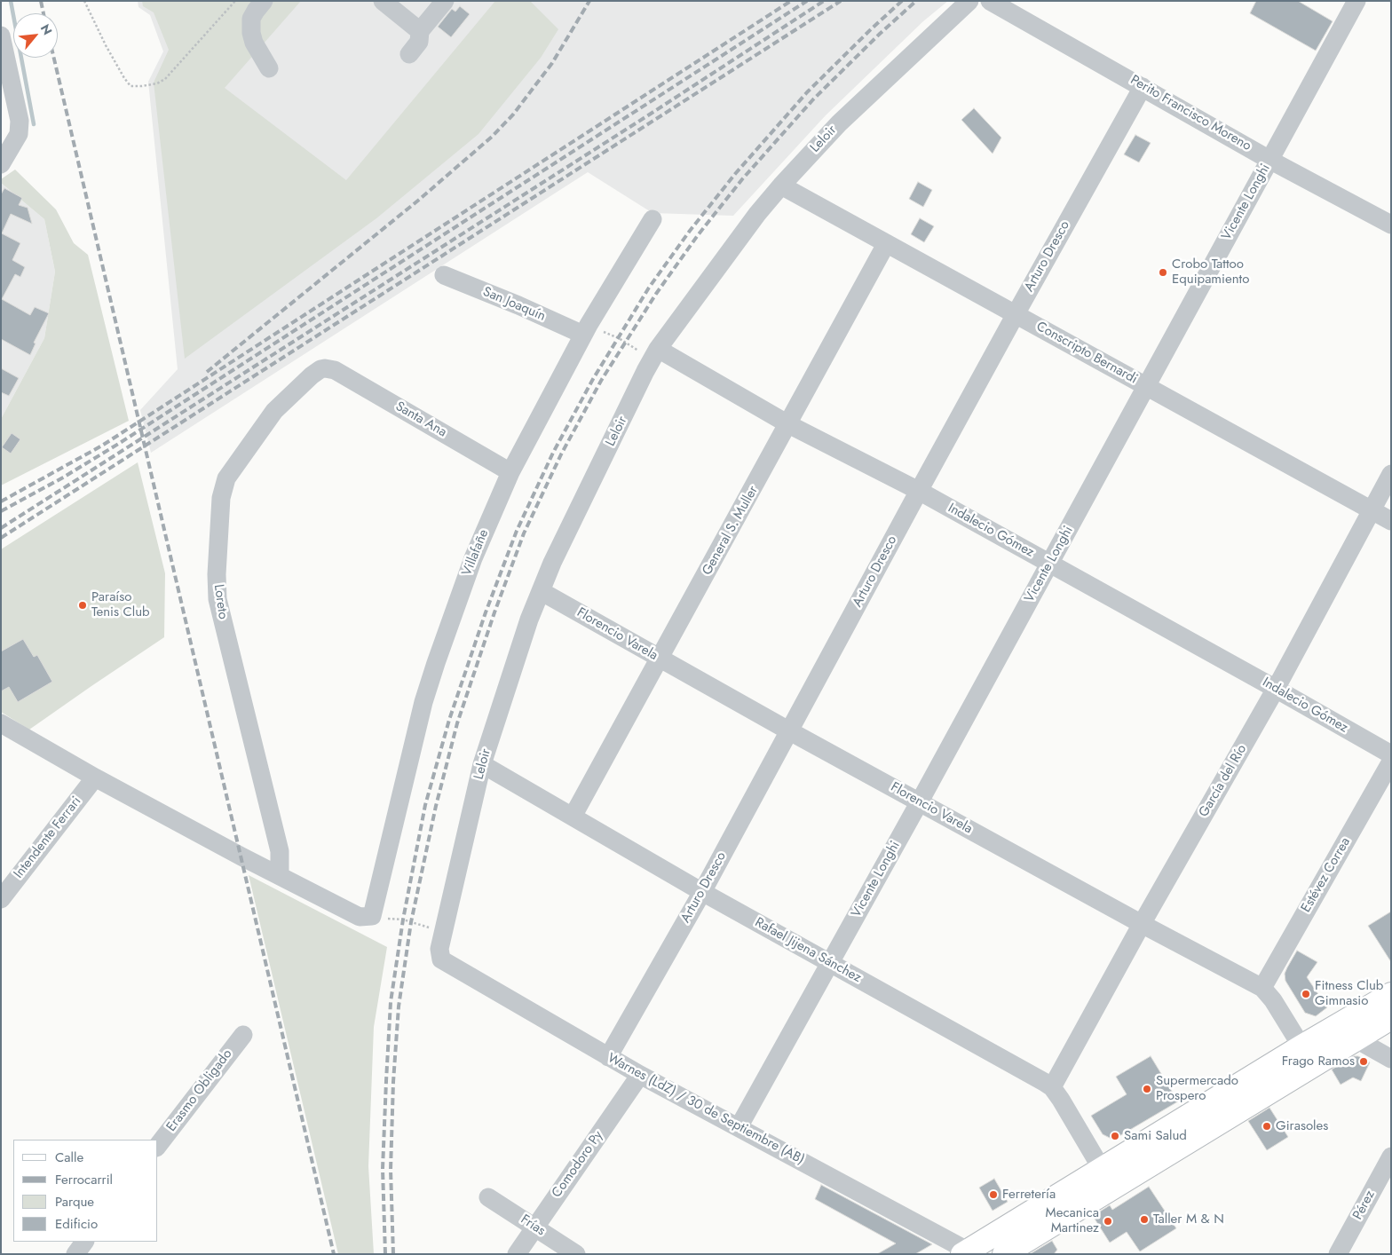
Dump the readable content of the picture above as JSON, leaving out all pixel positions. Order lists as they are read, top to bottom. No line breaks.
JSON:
{"streets":{"street":["Perito Francisco Moreno","Leloir","Vicente Longhi","Arturo Dresco","San Joaquín","Conscripto Bernardi","Santa Ana","General S. Muller","Indalecio Gómez","Villafañe","Loreto","Florencio Varela","García del Río","Intendente Ferrari","Estévez Correa","Rafael Jijena Sánchez","Erasmo Obligado","Warnes (LdZ) / 30 de Septiembre (AB)","Comodoro Py","Pérez","Frías"]},"crossings":[["Perito Francisco Moreno","Vicente Longhi"],["Perito Francisco Moreno","Arturo Dresco"],["Leloir","Conscripto Bernardi"],["Leloir","Indalecio Gómez"],["Leloir","Florencio Varela"],["Leloir","Rafael Jijena Sánchez"],["Leloir","Warnes (LdZ) / 30 de Septiembre (AB)"],["Vicente Longhi","Conscripto Bernardi"],["Vicente Longhi","Indalecio Gómez"],["Vicente Longhi","Florencio Varela"],["Vicente Longhi","Rafael Jijena Sánchez"],["Vicente Longhi","Warnes (LdZ) / 30 de Septiembre (AB)"],["Arturo Dresco","Conscripto Bernardi"],["Arturo Dresco","Indalecio Gómez"],["Arturo Dresco","Florencio Varela"],["Arturo Dresco","Rafael Jijena Sánchez"],["Arturo Dresco","Warnes (LdZ) / 30 de Septiembre (AB)"],["San Joaquín","Villafañe"],["Conscripto Bernardi","General S. Muller"],["Conscripto Bernardi","García del Río"],["Santa Ana","Villafañe"],["Santa Ana","Loreto"],["General S. Muller","Indalecio Gómez"],["General S. Muller","Florencio Varela"],["General S. Muller","Rafael Jijena Sánchez"],["Indalecio Gómez","García del Río"],["Florencio Varela","García del Río"],["Florencio Varela","Estévez Correa"],["García del Río","Rafael Jijena Sánchez"],["Warnes (LdZ) / 30 de Septiembre (AB)","Comodoro Py"],["Comodoro Py","Frías"]],"places":["Crobo Tattoo Equipamiento","Paraíso Tenis Club","Fitness Club Gimnasio","Frago Ramos","Supermercado Prospero","Girasoles","Sami Salud","Ferretería","Taller M & N","Mecanica Martinez"],"legend":["Calle","Ferrocarril","Parque","Edificio"],"north":"top right"}
